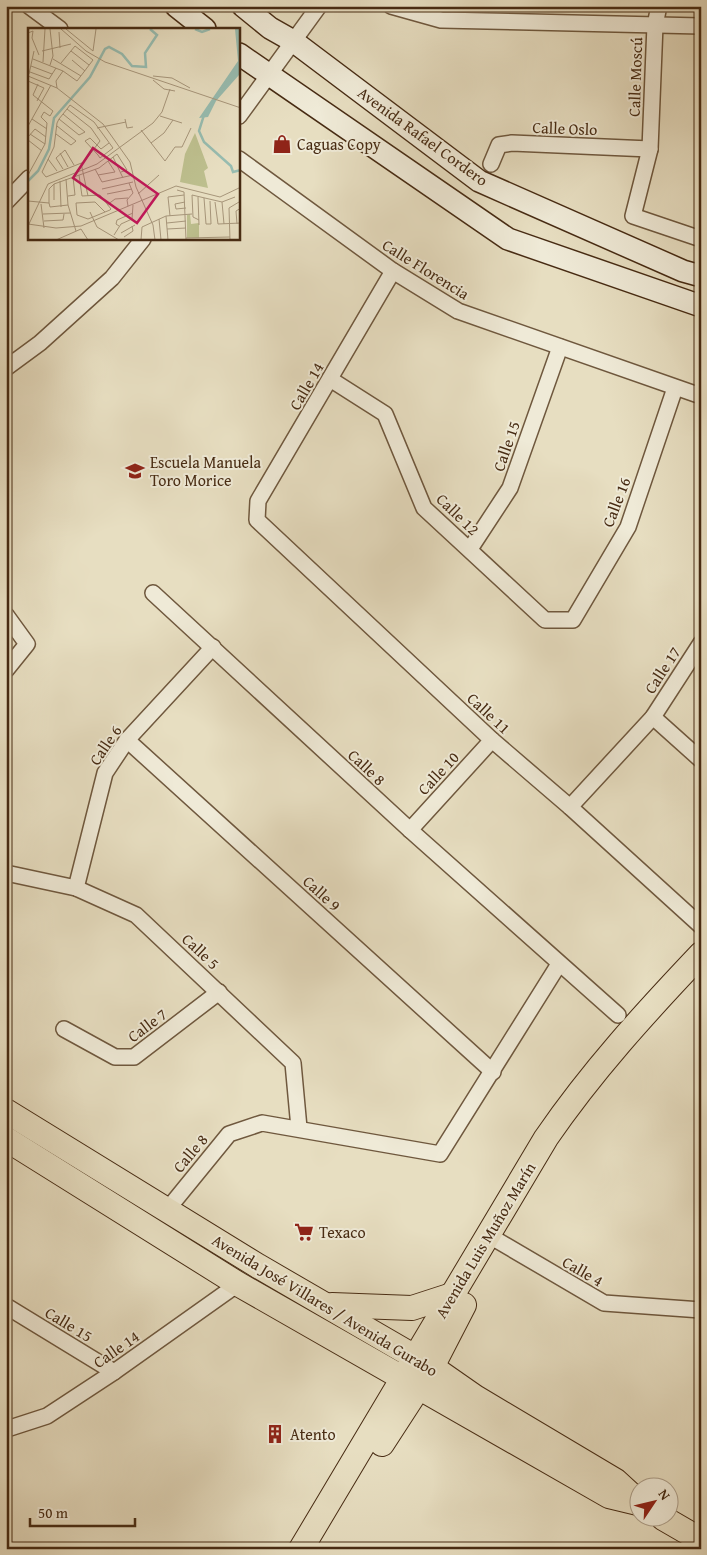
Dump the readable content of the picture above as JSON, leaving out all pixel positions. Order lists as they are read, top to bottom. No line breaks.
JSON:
{"streets":{"main road":["Avenida Rafael Cordero","Avenida Luis Muñoz Marín","Avenida José Villares / Avenida Gurabo"],"street":["Calle Moscú","Calle Oslo","Calle Florencia","Calle 14","Calle 15","Calle 16","Calle 12","Calle 17","Calle 11","Calle 6","Calle 8","Calle 10","Calle 9","Calle 5","Calle 7","Calle 4"]},"crossings":[["Calle Moscú","Calle Oslo"],["Calle Florencia","Calle 14"],["Calle Florencia","Calle 15"],["Calle Florencia","Calle 16"],["Calle 14","Calle 15"],["Calle 14","Calle 12"],["Calle 14","Calle 11"],["Calle 14","Avenida José Villares / Avenida Gurabo"],["Calle 15","Calle 12"],["Calle 16","Calle 12"],["Calle 17","Calle 11"],["Calle 11","Calle 10"],["Calle 6","Calle 8"],["Calle 6","Calle 9"],["Calle 6","Calle 5"],["Calle 8","Calle 10"],["Calle 8","Calle 9"],["Calle 8","Calle 5"],["Calle 8","Avenida José Villares / Avenida Gurabo"],["Calle 5","Calle 7"],["Avenida Luis Muñoz Marín","Calle 4"],["Avenida Luis Muñoz Marín","Avenida José Villares / Avenida Gurabo"]],"places":{"shop":["Caguas Copy"],"school or university":["Escuela Manuela Toro Morice"],"supermarket":["Texaco"],"building":["Atento"]},"scale_bar":"50 m","north":"top right"}
